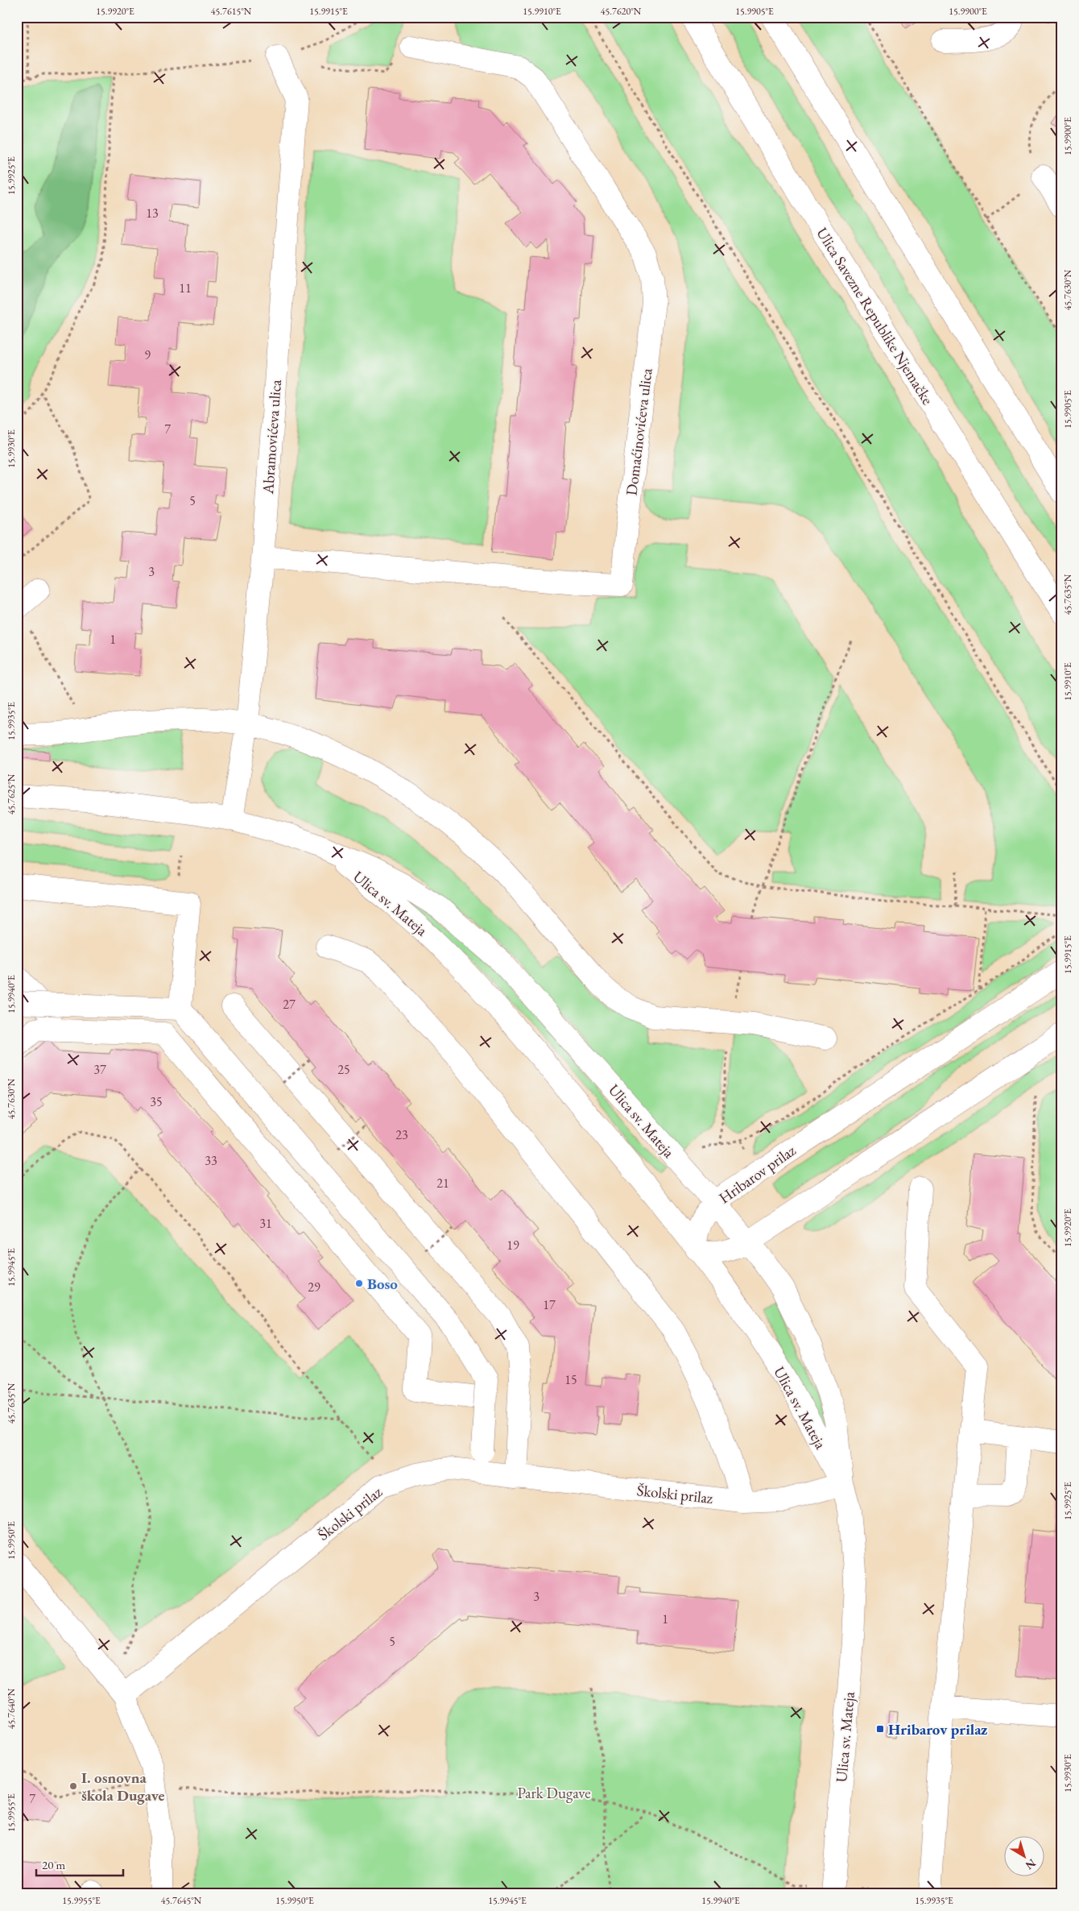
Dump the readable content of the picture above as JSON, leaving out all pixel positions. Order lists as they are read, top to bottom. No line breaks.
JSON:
{"streets":{"street":["Ulica Savezne Republike Njemačke","Domaćinovićeva ulica","Abramovićeva ulica","Ulica sv. Mateja","Hribarov prilaz","Školski prilaz"]},"crossings":[["Domaćinovićeva ulica","Abramovićeva ulica"],["Abramovićeva ulica","Ulica sv. Mateja"],["Ulica sv. Mateja","Hribarov prilaz"],["Ulica sv. Mateja","Školski prilaz"]],"parks":["Park Dugave"],"places":{"other":["Boso","I. osnovna škola Dugave"],"transit":["Hribarov prilaz"]},"house_numbers":["13","11","9","7","5","3","1","27","37","25","35","23","33","21","31","19","29","17","15","3","1","5","7"],"scale_bar":"20 m","north":"bottom right","coordinates":["15.9920°E","45.7615°N","15.9915°E","15.9910°E","45.7620°N","15.9905°E","15.9900°E","15.9925°E","45.7630°N","15.9930°E","45.7635°N","15.9935°E","45.7625°N","15.9940°E","15.9945°E","15.9950°E","45.7640°N","15.9955°E","45.7645°N"]}
